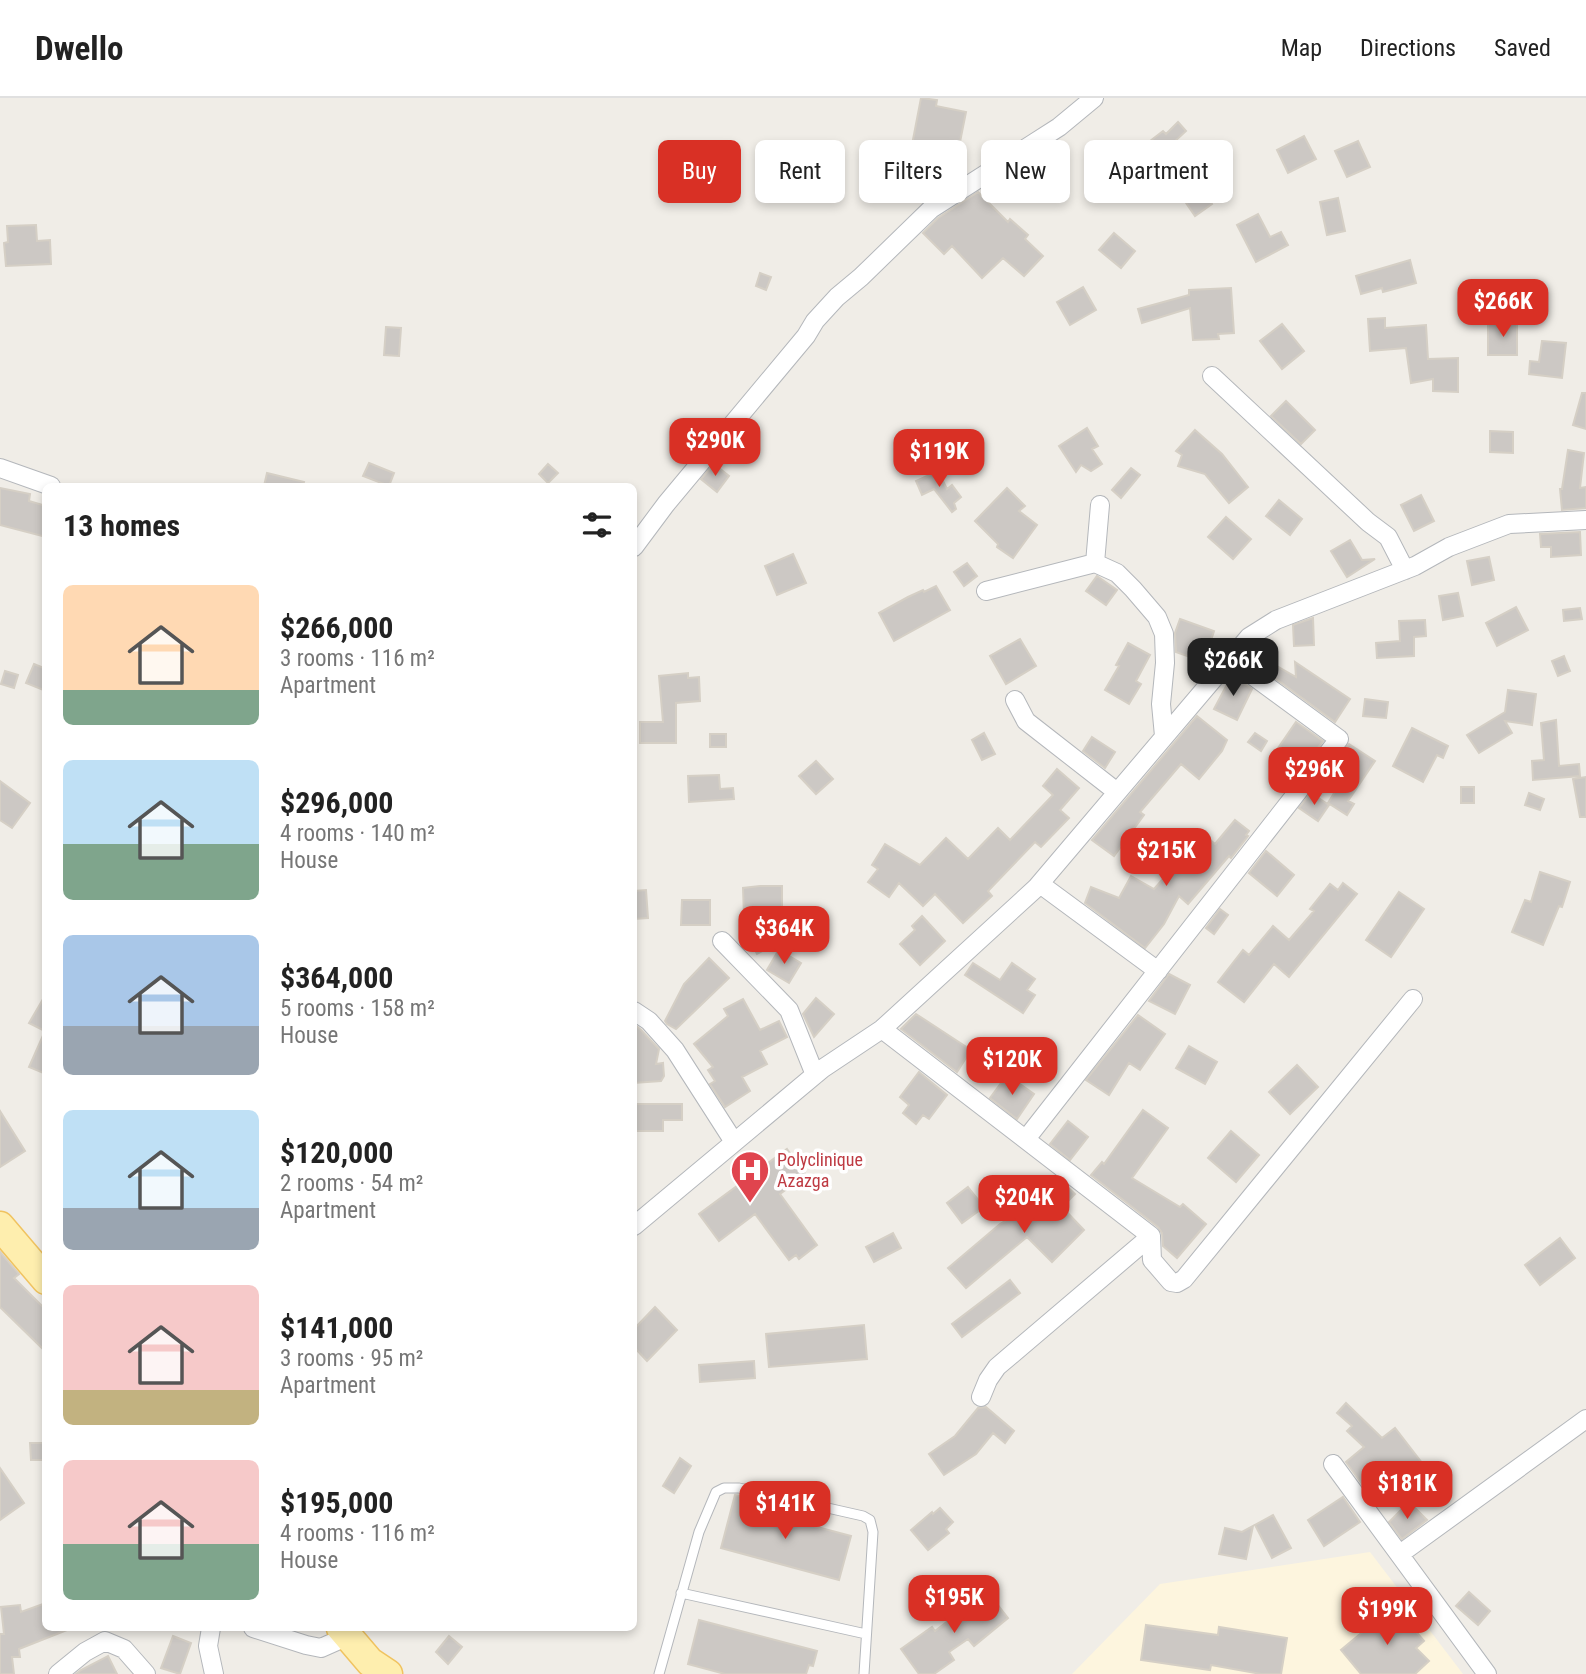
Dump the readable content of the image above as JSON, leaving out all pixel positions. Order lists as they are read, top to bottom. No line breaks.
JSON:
{"places":{"hospital":["Polyclinique Azazga"]},"page":{"header":"Dwello","nav":["Map","Directions","Saved"],"chip":["Buy","Rent","Filters","New","Apartment"],"price":["$266K","$290K","$119K","$266K","$296K","$215K","$364K","$120K","$204K","$181K","$141K","$195K","$199K"],"heading":"13 homes","list":[{"name":"$266,000","note":"3 rooms · 116 m² · Apartment"},{"name":"$296,000","note":"4 rooms · 140 m² · House"},{"name":"$364,000","note":"5 rooms · 158 m² · House"},{"name":"$120,000","note":"2 rooms · 54 m² · Apartment"},{"name":"$141,000","note":"3 rooms · 95 m² · Apartment"},{"name":"$195,000","note":"4 rooms · 116 m² · House"}]}}
